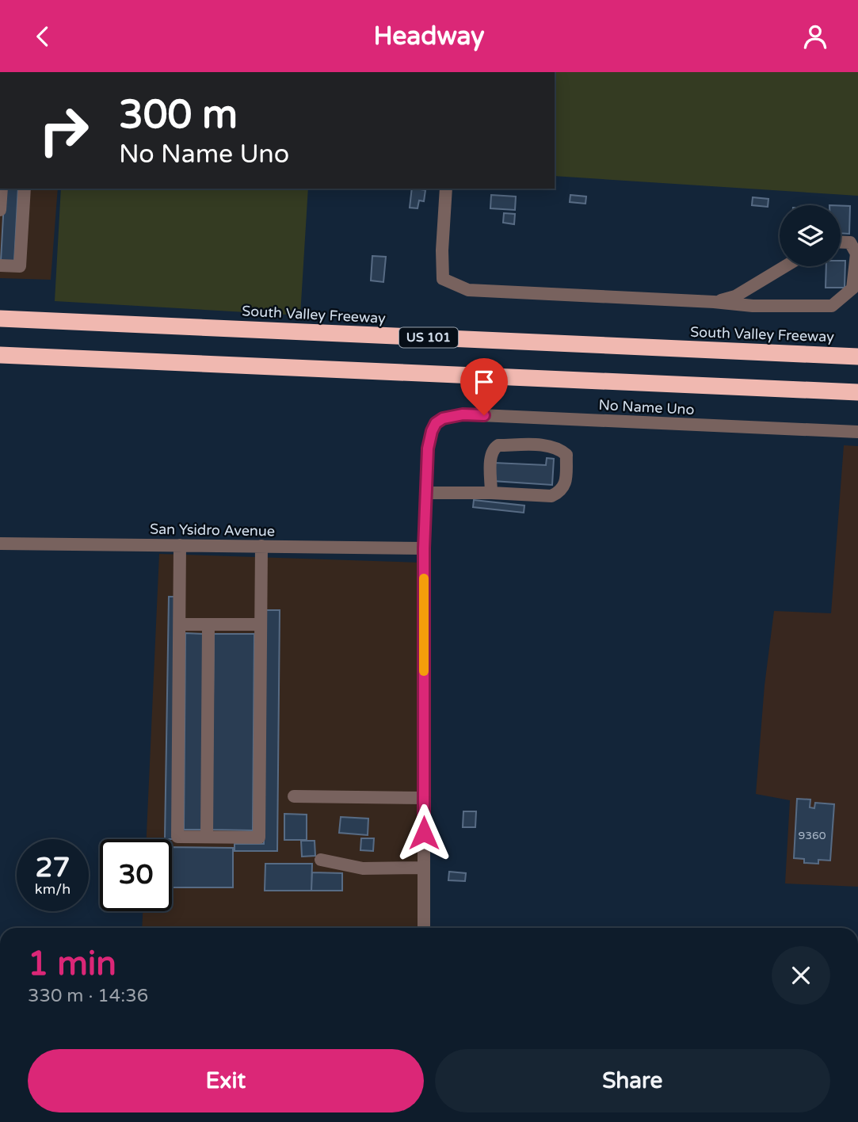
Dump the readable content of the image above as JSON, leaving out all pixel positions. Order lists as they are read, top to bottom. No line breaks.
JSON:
{"streets":{"highway":["South Valley Freeway","US 101"],"street":["No Name Uno","San Ysidro Avenue"]},"house_numbers":["9360"],"page":{"header":"Headway","turn":["300 m","No Name Uno"],"speed":"27 km/h","limit":"30","heading":["1 min","330 m · 14:36"],"buttons":["Exit","Share"]}}
